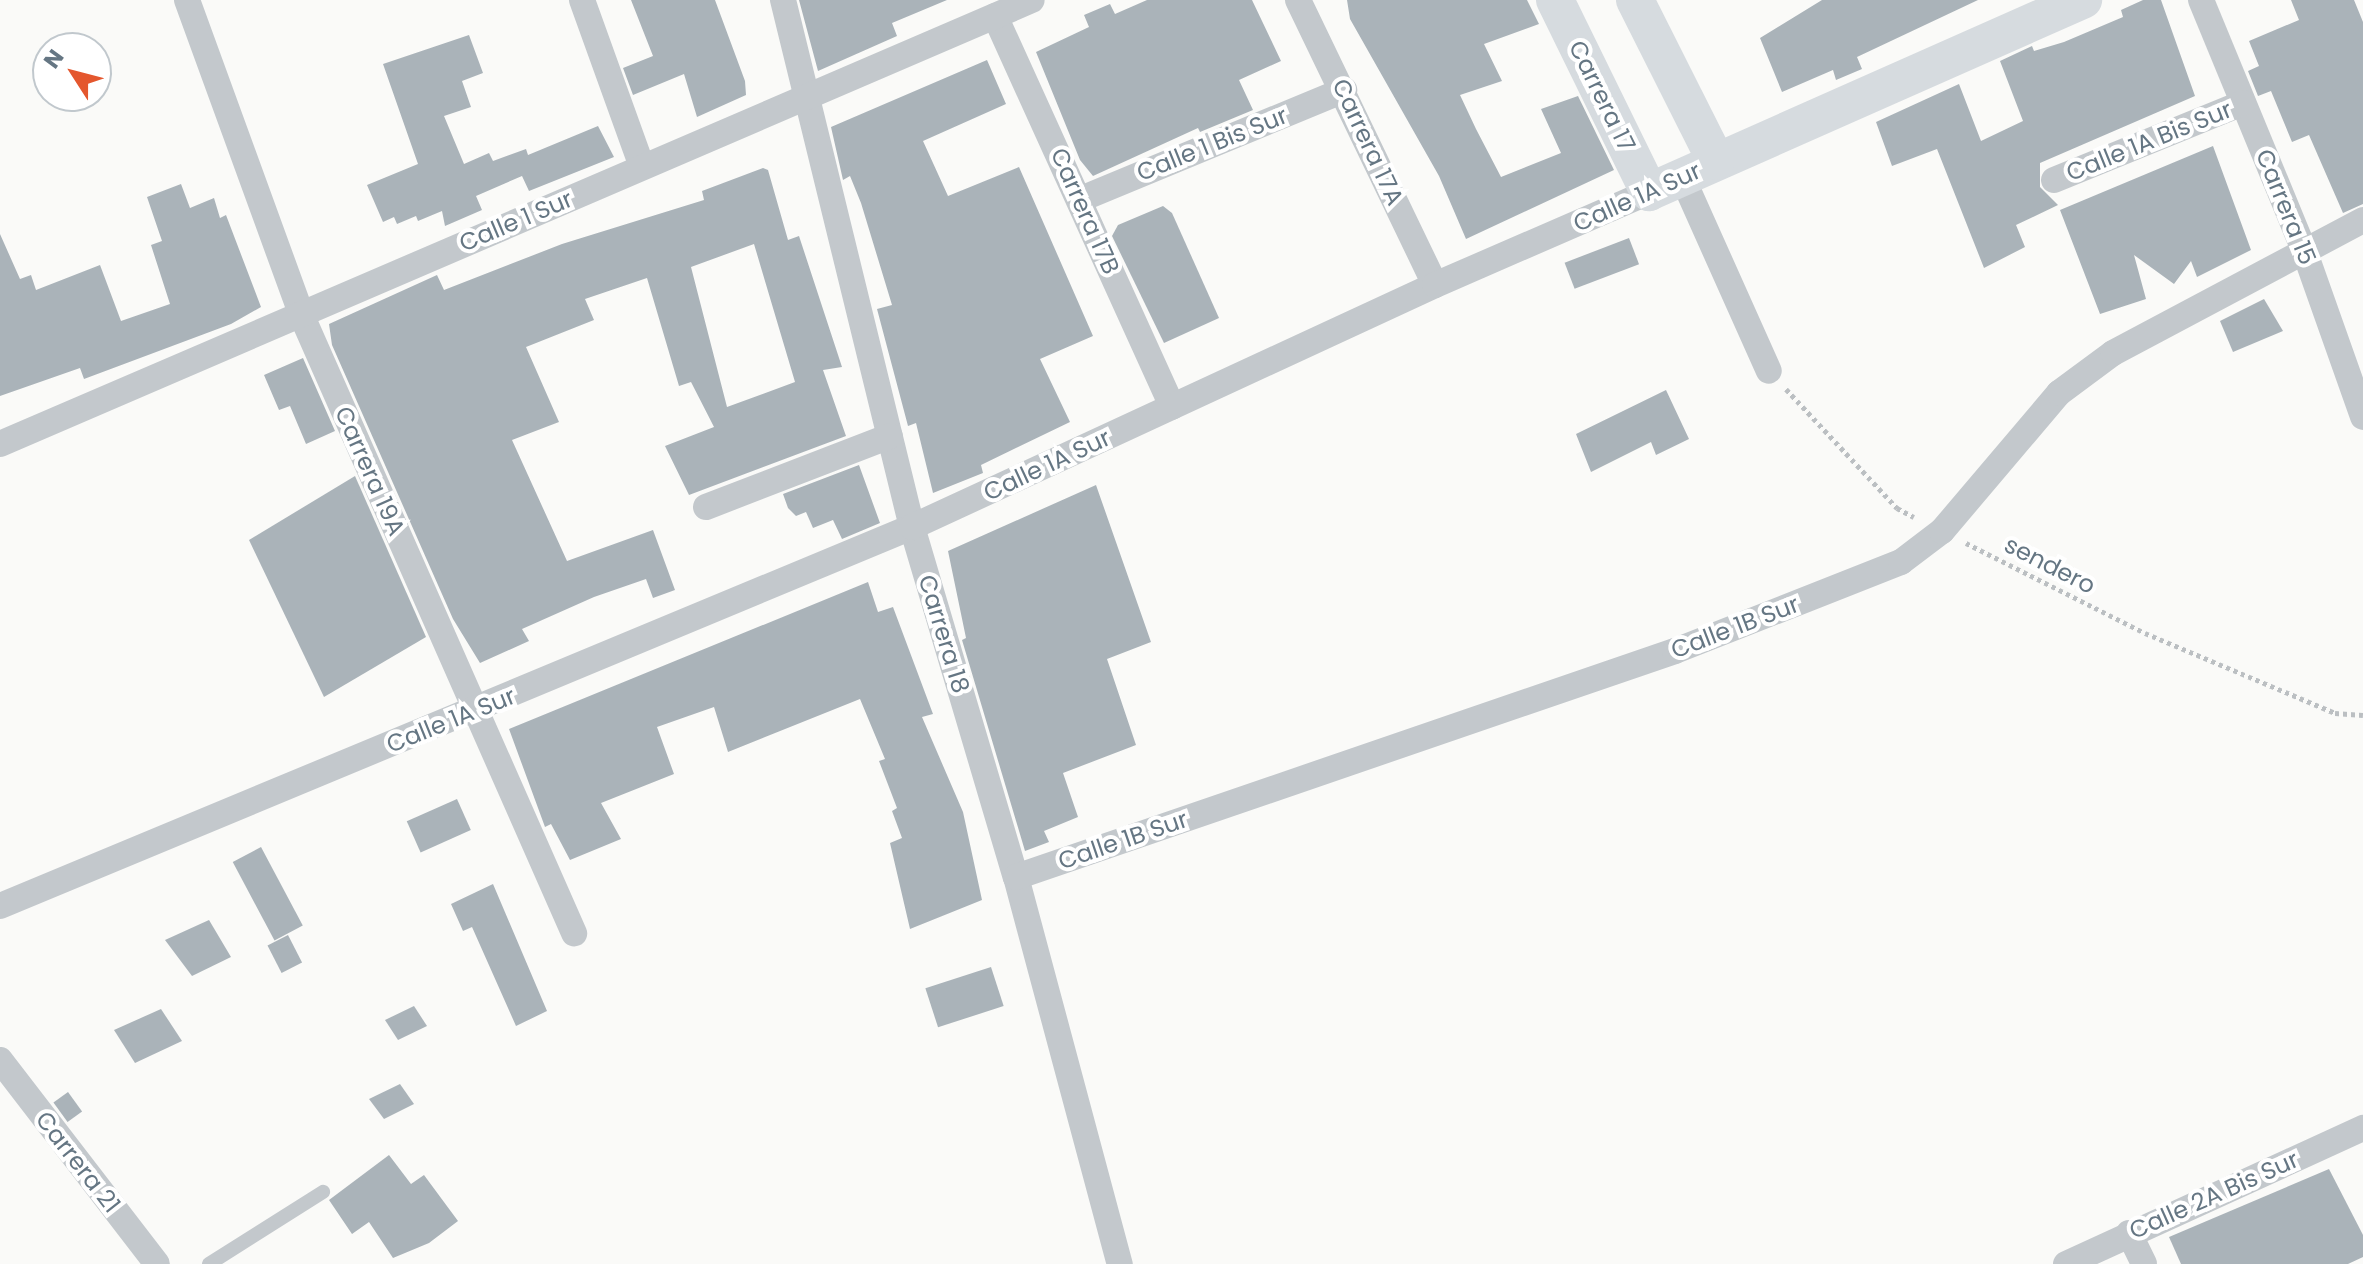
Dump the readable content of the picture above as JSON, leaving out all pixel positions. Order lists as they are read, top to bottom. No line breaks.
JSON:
{"streets":{"street":["Carrera 17","Calle 1A Bis Sur","Carrera 17A","Calle 1 Bis Sur","Calle 1A Sur","Carrera 15","Carrera 17B","Calle 1 Sur","Carrera 19A","Calle 1B Sur","Carrera 18","Carrera 21","Calle 2A Bis Sur"],"path":["sendero"]},"crossings":[["Carrera 17","Calle 1A Sur"],["Calle 1A Bis Sur","Carrera 15"],["Carrera 17A","Calle 1 Bis Sur"],["Carrera 17A","Calle 1A Sur"],["Calle 1 Bis Sur","Carrera 17B"],["Calle 1A Sur","Carrera 17B"],["Calle 1A Sur","Carrera 19A"],["Calle 1A Sur","Carrera 18"],["Carrera 15","Calle 1B Sur"],["Carrera 17B","Calle 1 Sur"],["Calle 1 Sur","Carrera 19A"],["Calle 1 Sur","Carrera 18"],["sendero","Calle 1B Sur"],["Calle 1B Sur","Carrera 18"]],"north":"top left"}
